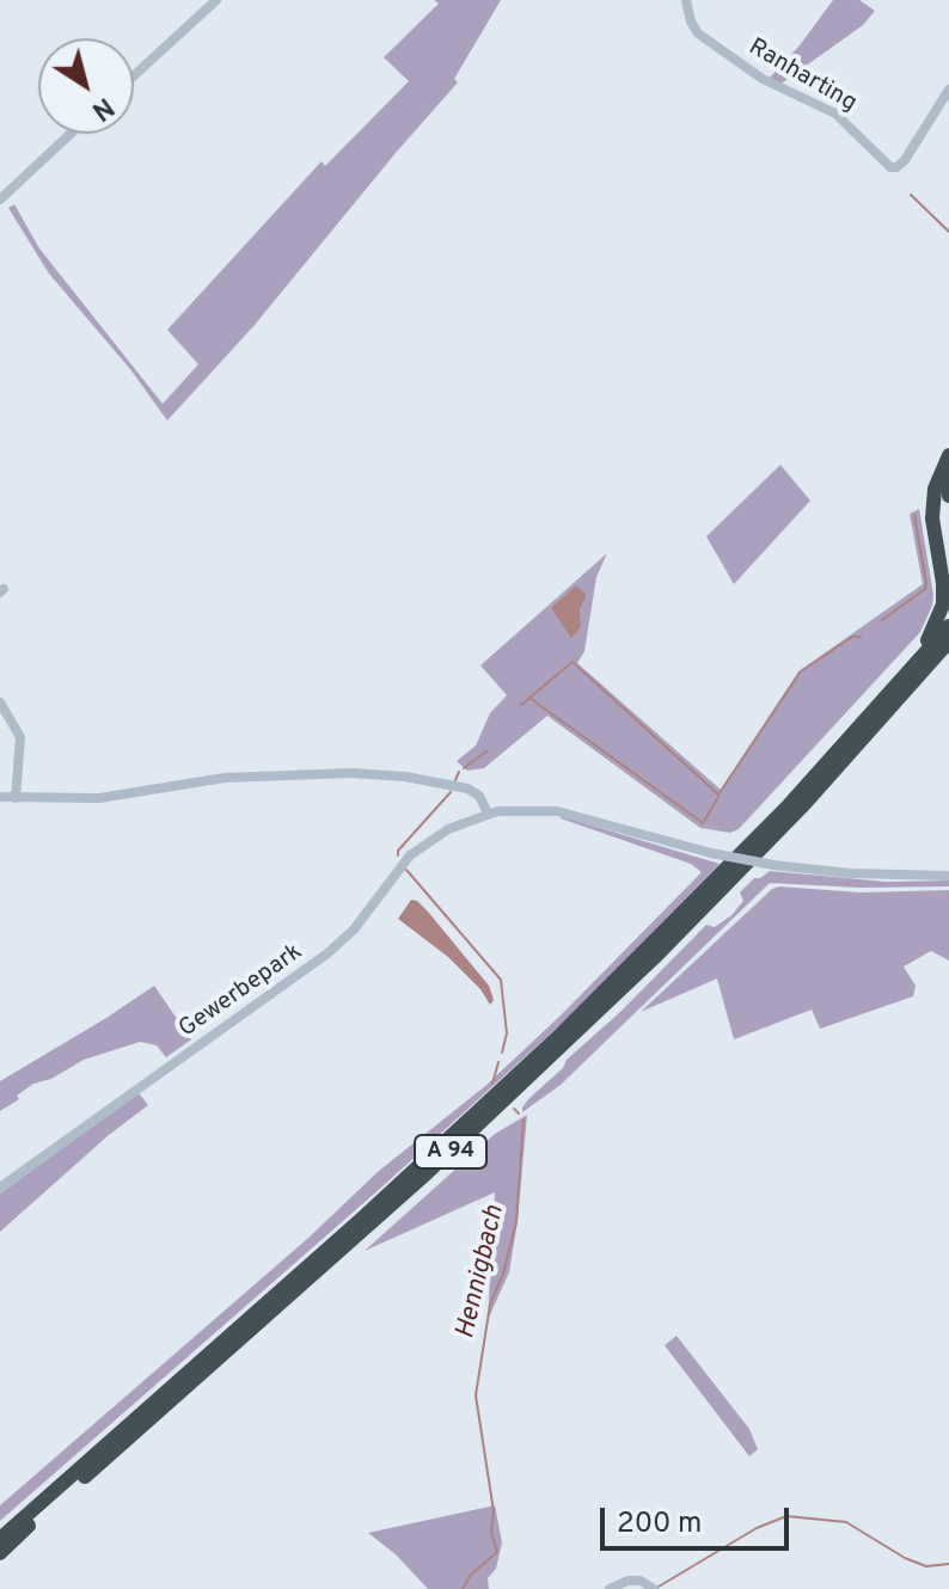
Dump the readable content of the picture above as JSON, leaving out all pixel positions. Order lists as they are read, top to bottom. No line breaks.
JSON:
{"streets":{"highway":["A 94"],"street":["Ranharting","Gewerbepark"]},"water":["Hennigbach"],"scale_bar":"200 m","north":"bottom right"}
